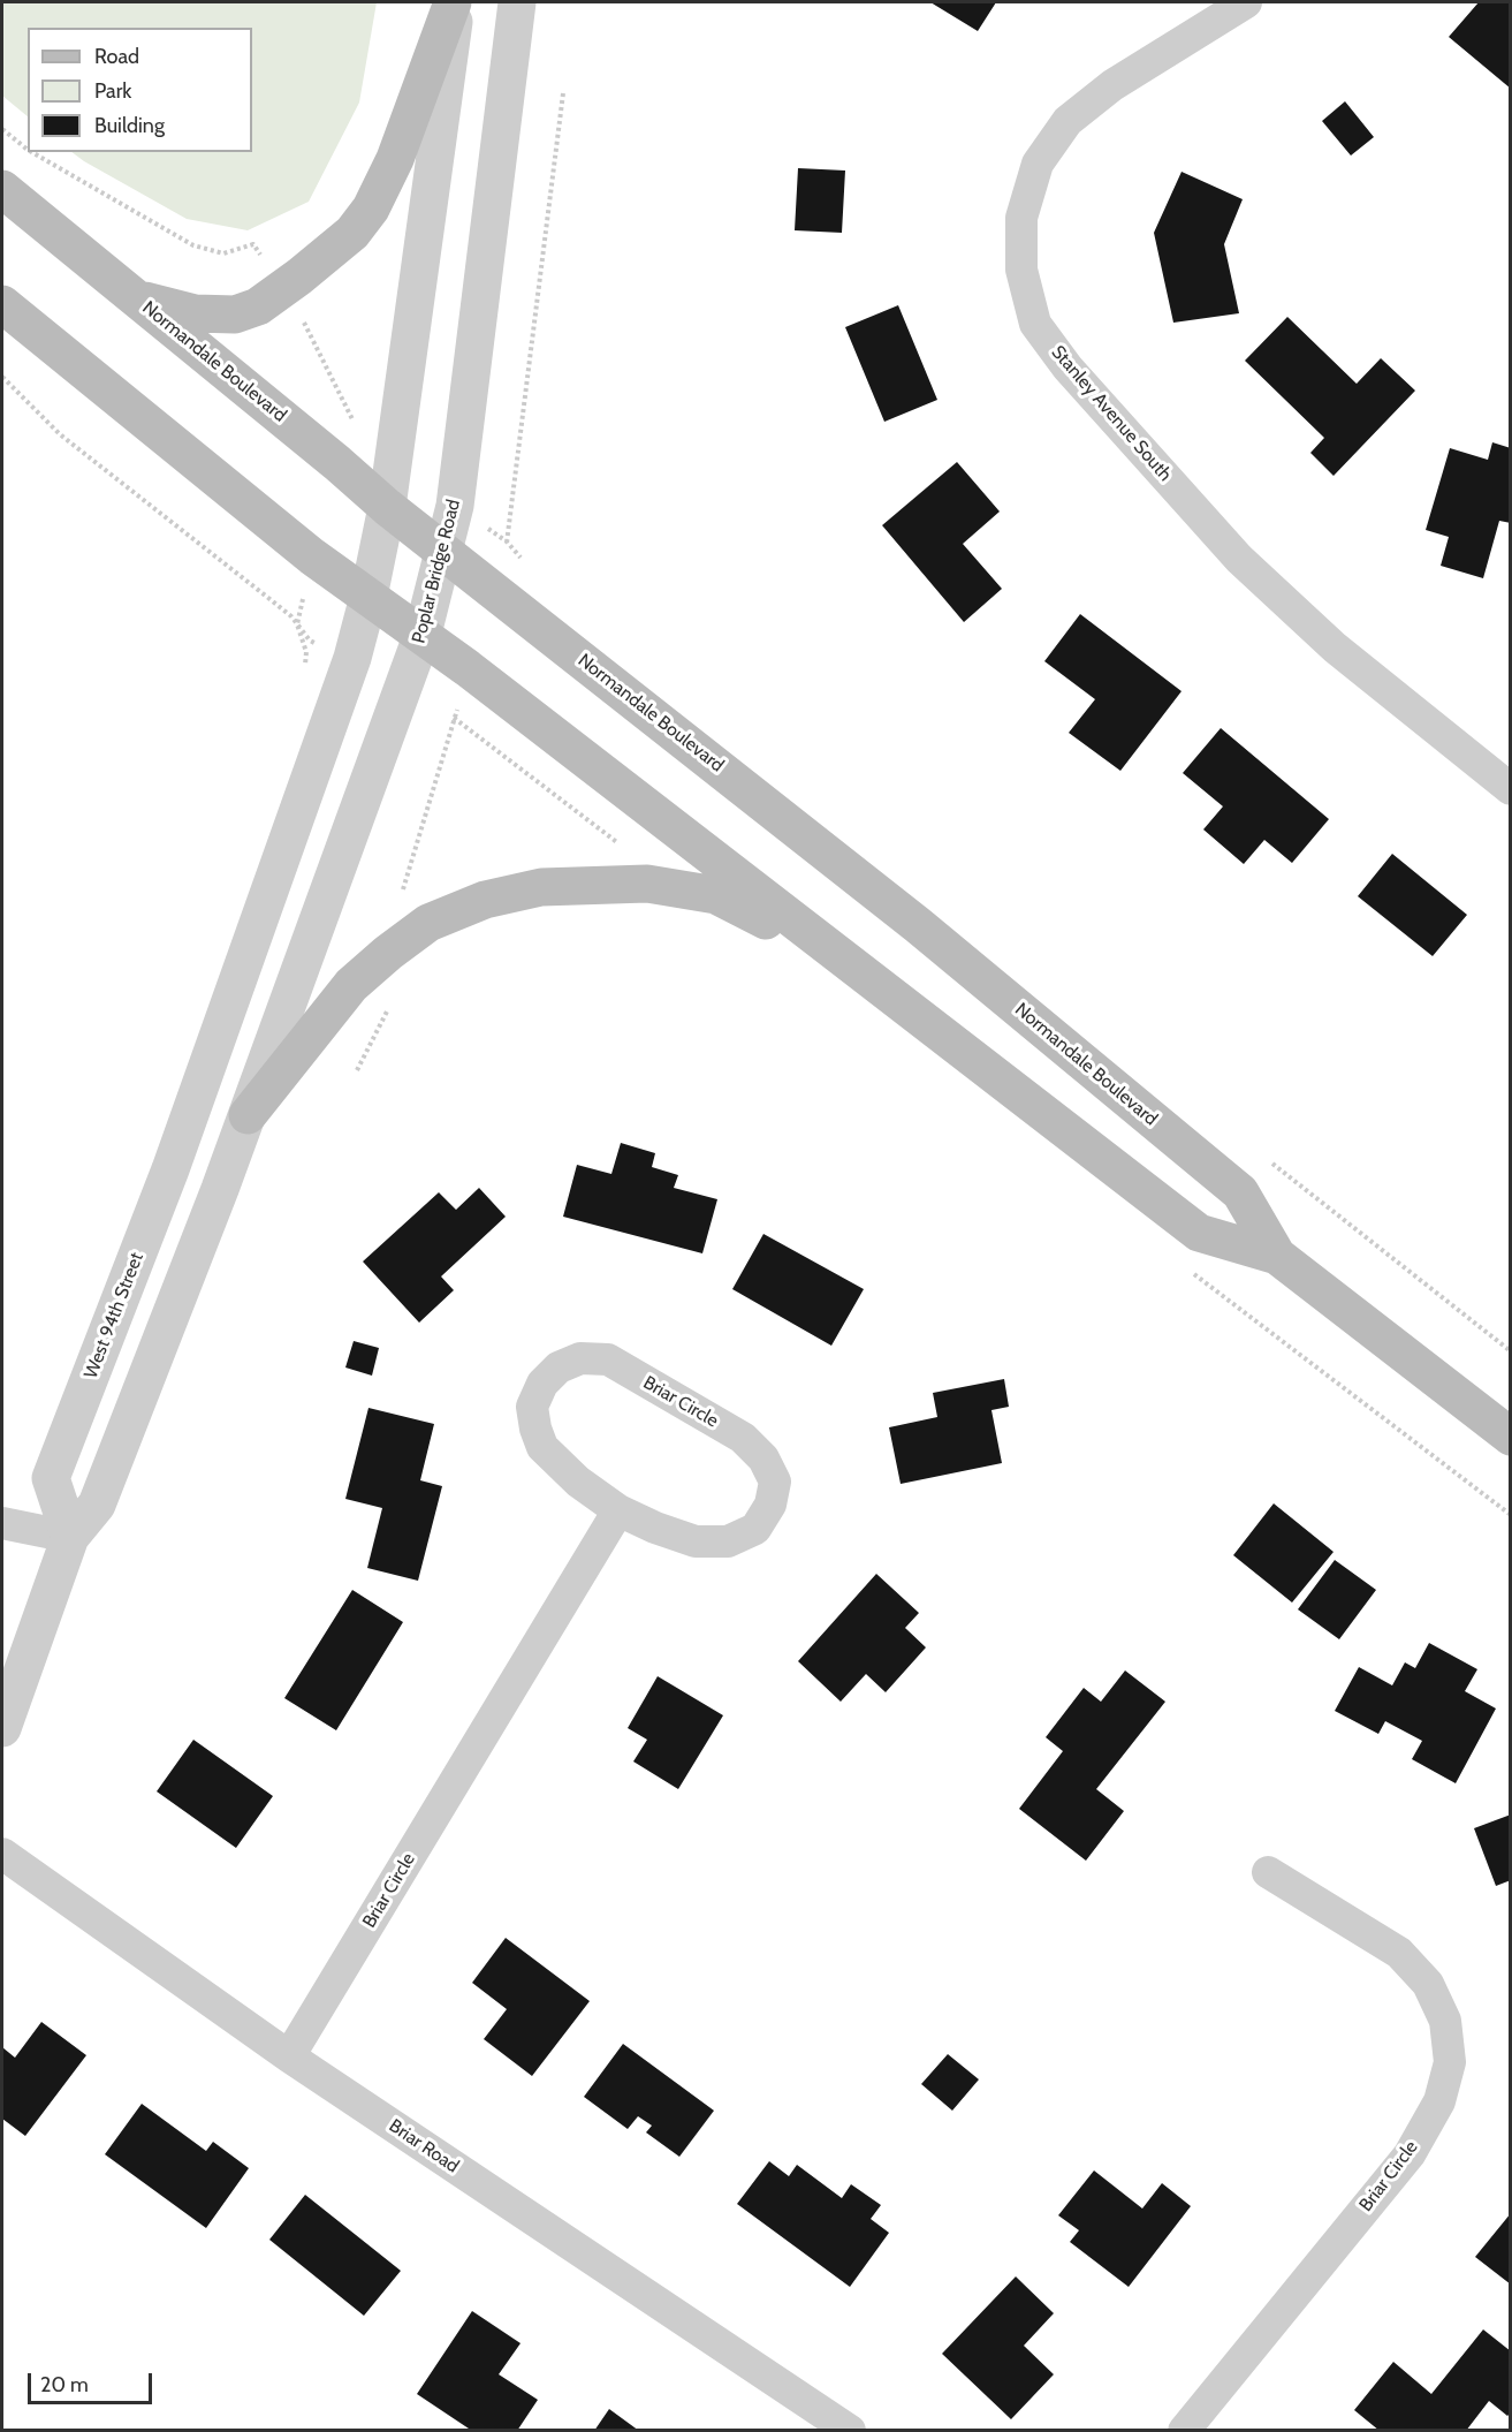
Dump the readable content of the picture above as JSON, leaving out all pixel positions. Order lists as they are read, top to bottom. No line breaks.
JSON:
{"streets":{"main road":["Normandale Boulevard"],"street":["Stanley Avenue South","Poplar Bridge Road","West 94th Street","Briar Circle","Briar Road"]},"crossings":[["Normandale Boulevard","Poplar Bridge Road"],["Briar Circle","Briar Road"]],"legend":["Road","Park","Building"],"scale_bar":"20 m"}
